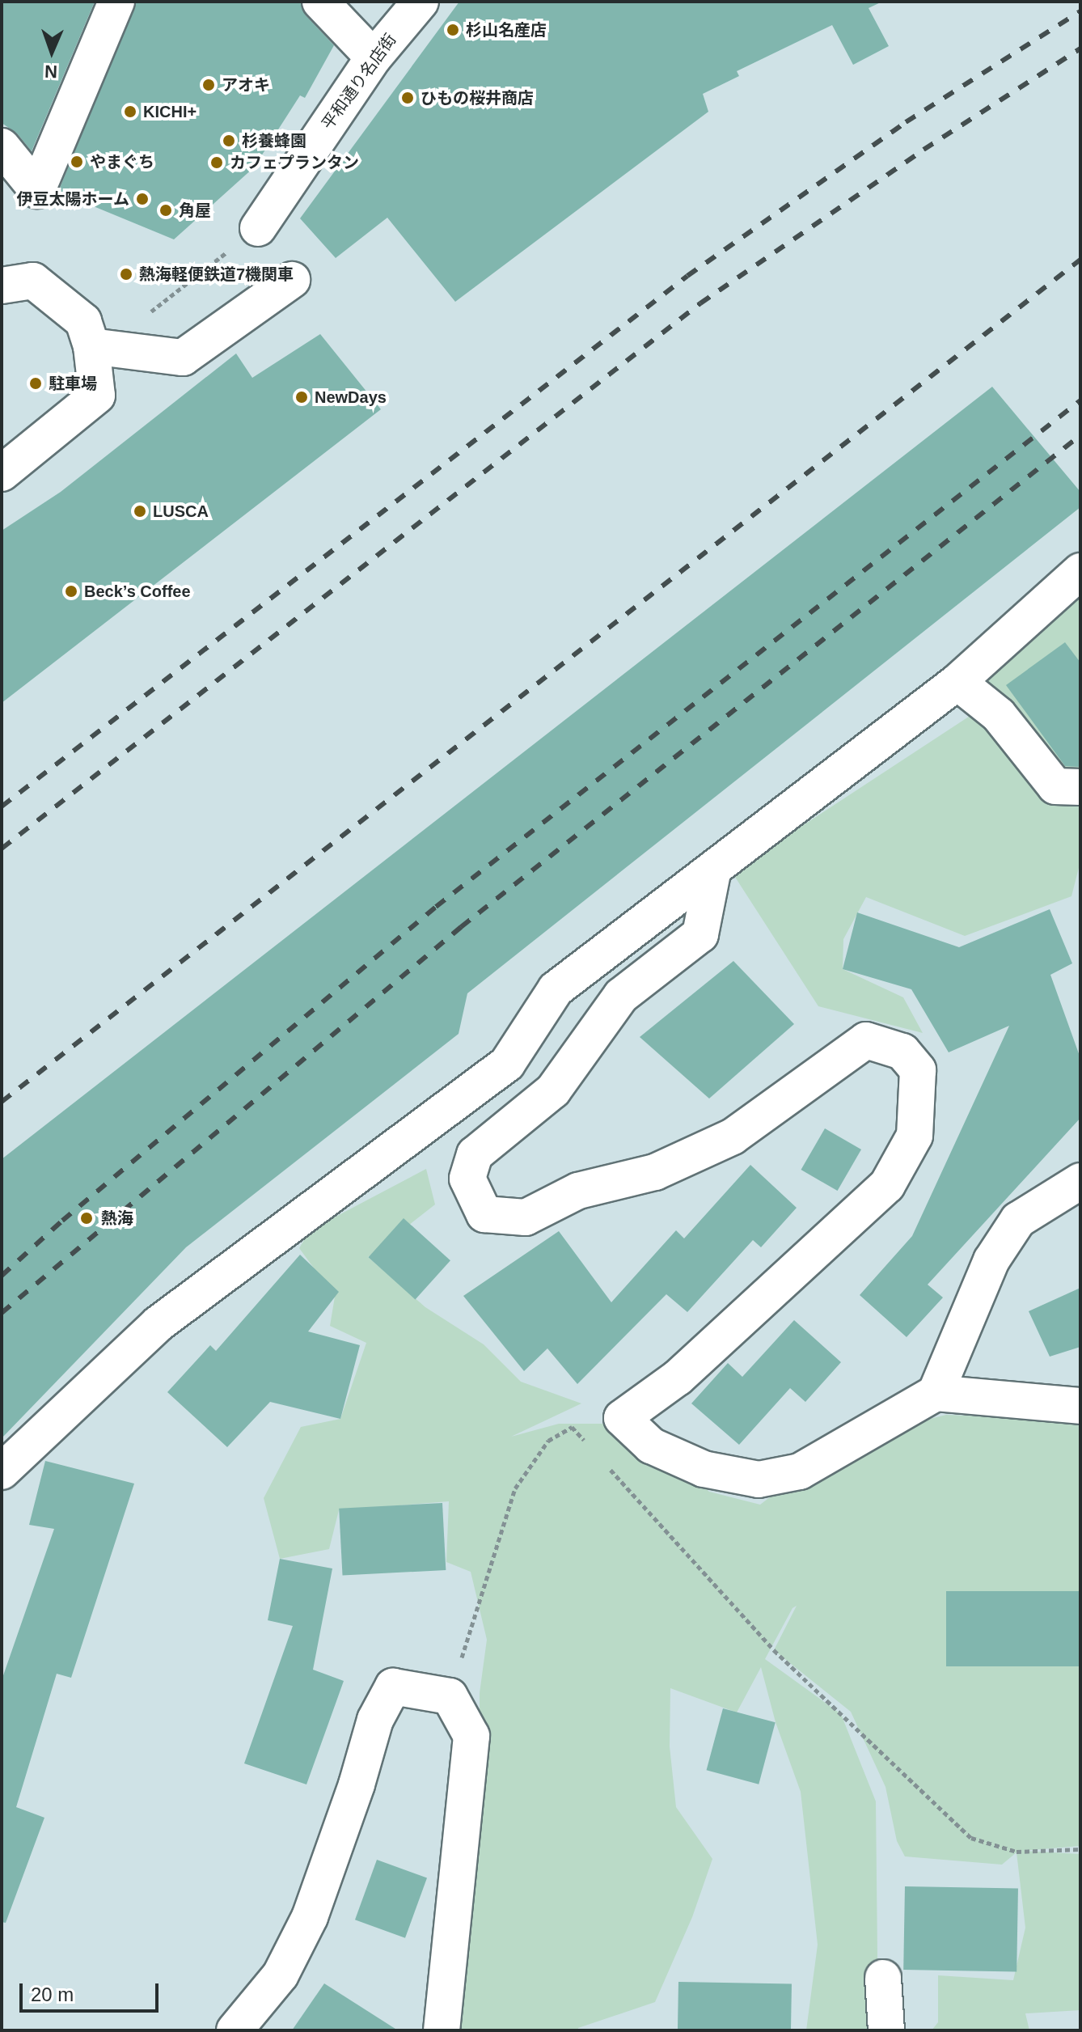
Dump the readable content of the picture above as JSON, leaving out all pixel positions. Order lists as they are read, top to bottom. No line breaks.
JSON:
{"streets":{"street":["平和通り名店街"]},"places":["杉山名産店","アオキ","ひもの桜井商店","KICHI+","杉養蜂園","やまぐち","カフェプランタン","伊豆太陽ホーム","角屋","熱海軽便鉄道7機関車","駐車場","NewDays","LUSCA","Beck’s Coffee","熱海"],"scale_bar":"20 m","north":"bottom"}
